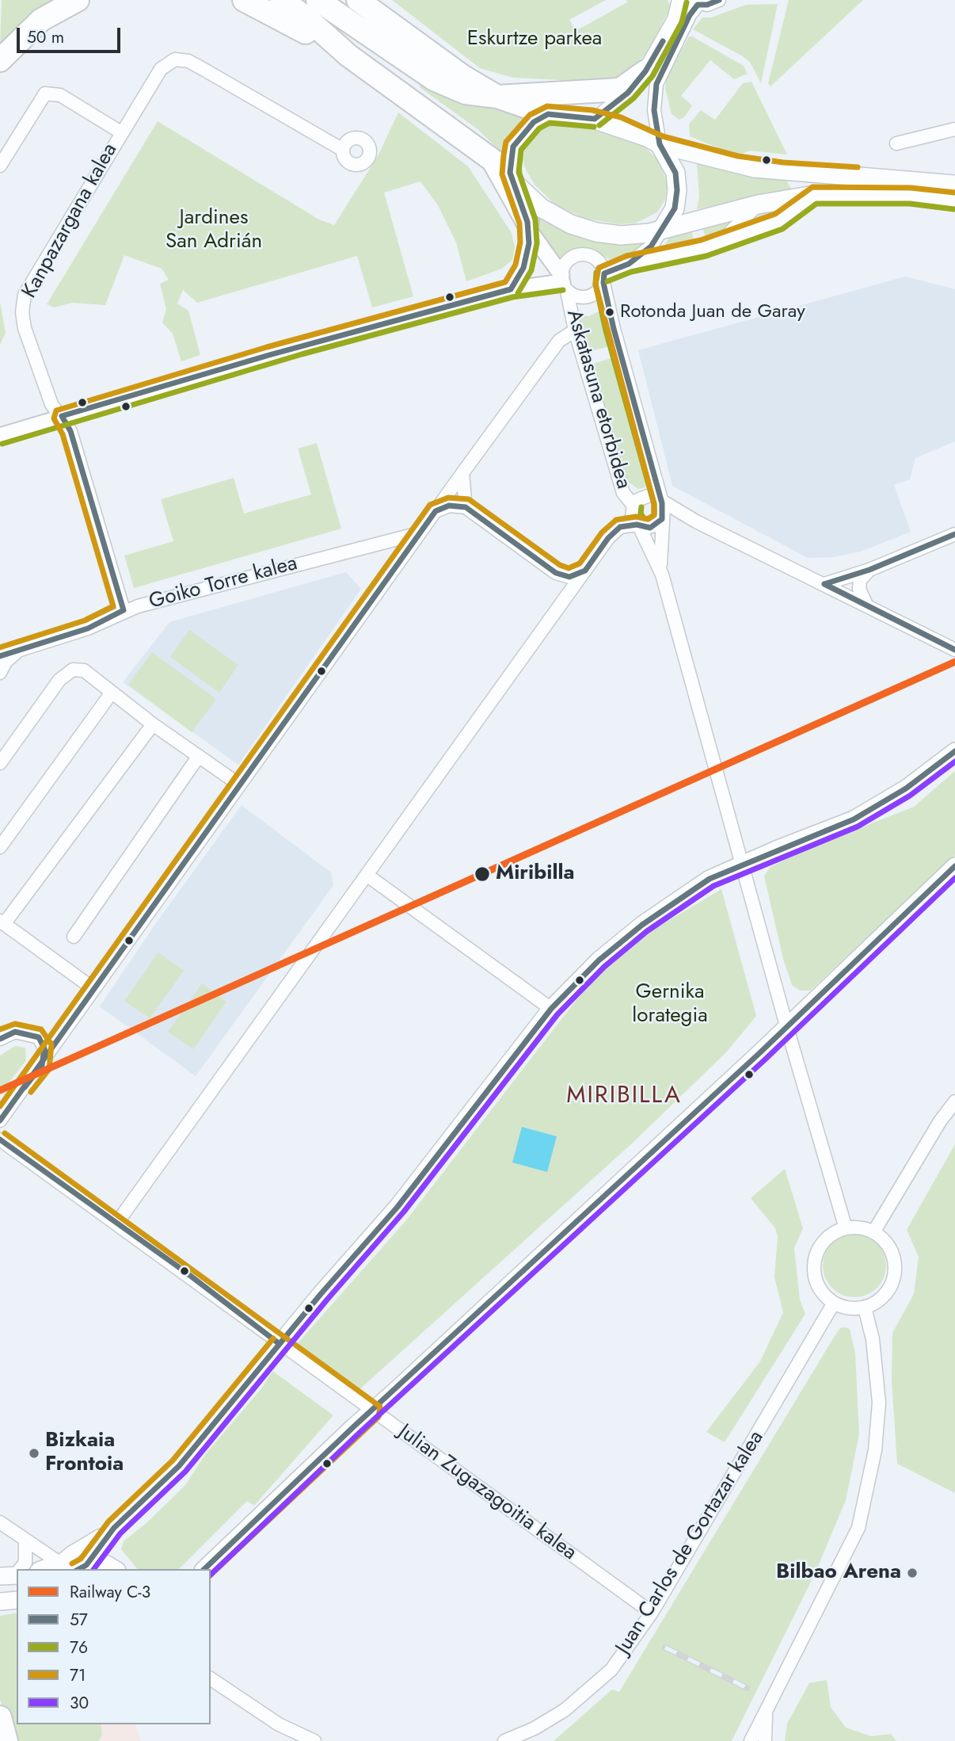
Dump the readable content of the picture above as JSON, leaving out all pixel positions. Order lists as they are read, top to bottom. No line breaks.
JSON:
{"streets":{"street":["Kanpazargana kalea","Askatasuna etorbidea","Goiko Torre kalea","Julian Zugazagoitia kalea","Juan Carlos de Gortazar kalea"]},"crossings":[["Kanpazargana kalea","Goiko Torre kalea"],["Julian Zugazagoitia kalea","Juan Carlos de Gortazar kalea"]],"districts":["MIRIBILLA"],"parks":["Eskurtze parkea","Jardines San Adrián","Gernika lorategia"],"places":["Rotonda Juan de Garay","Miribilla","Bizkaia Frontoia","Bilbao Arena"],"lines":["transit line 57","transit line 76","transit line 71","rail line C-3","transit line 30"],"legend":["Railway C-3","57","76","71","30"],"scale_bar":"50 m"}
